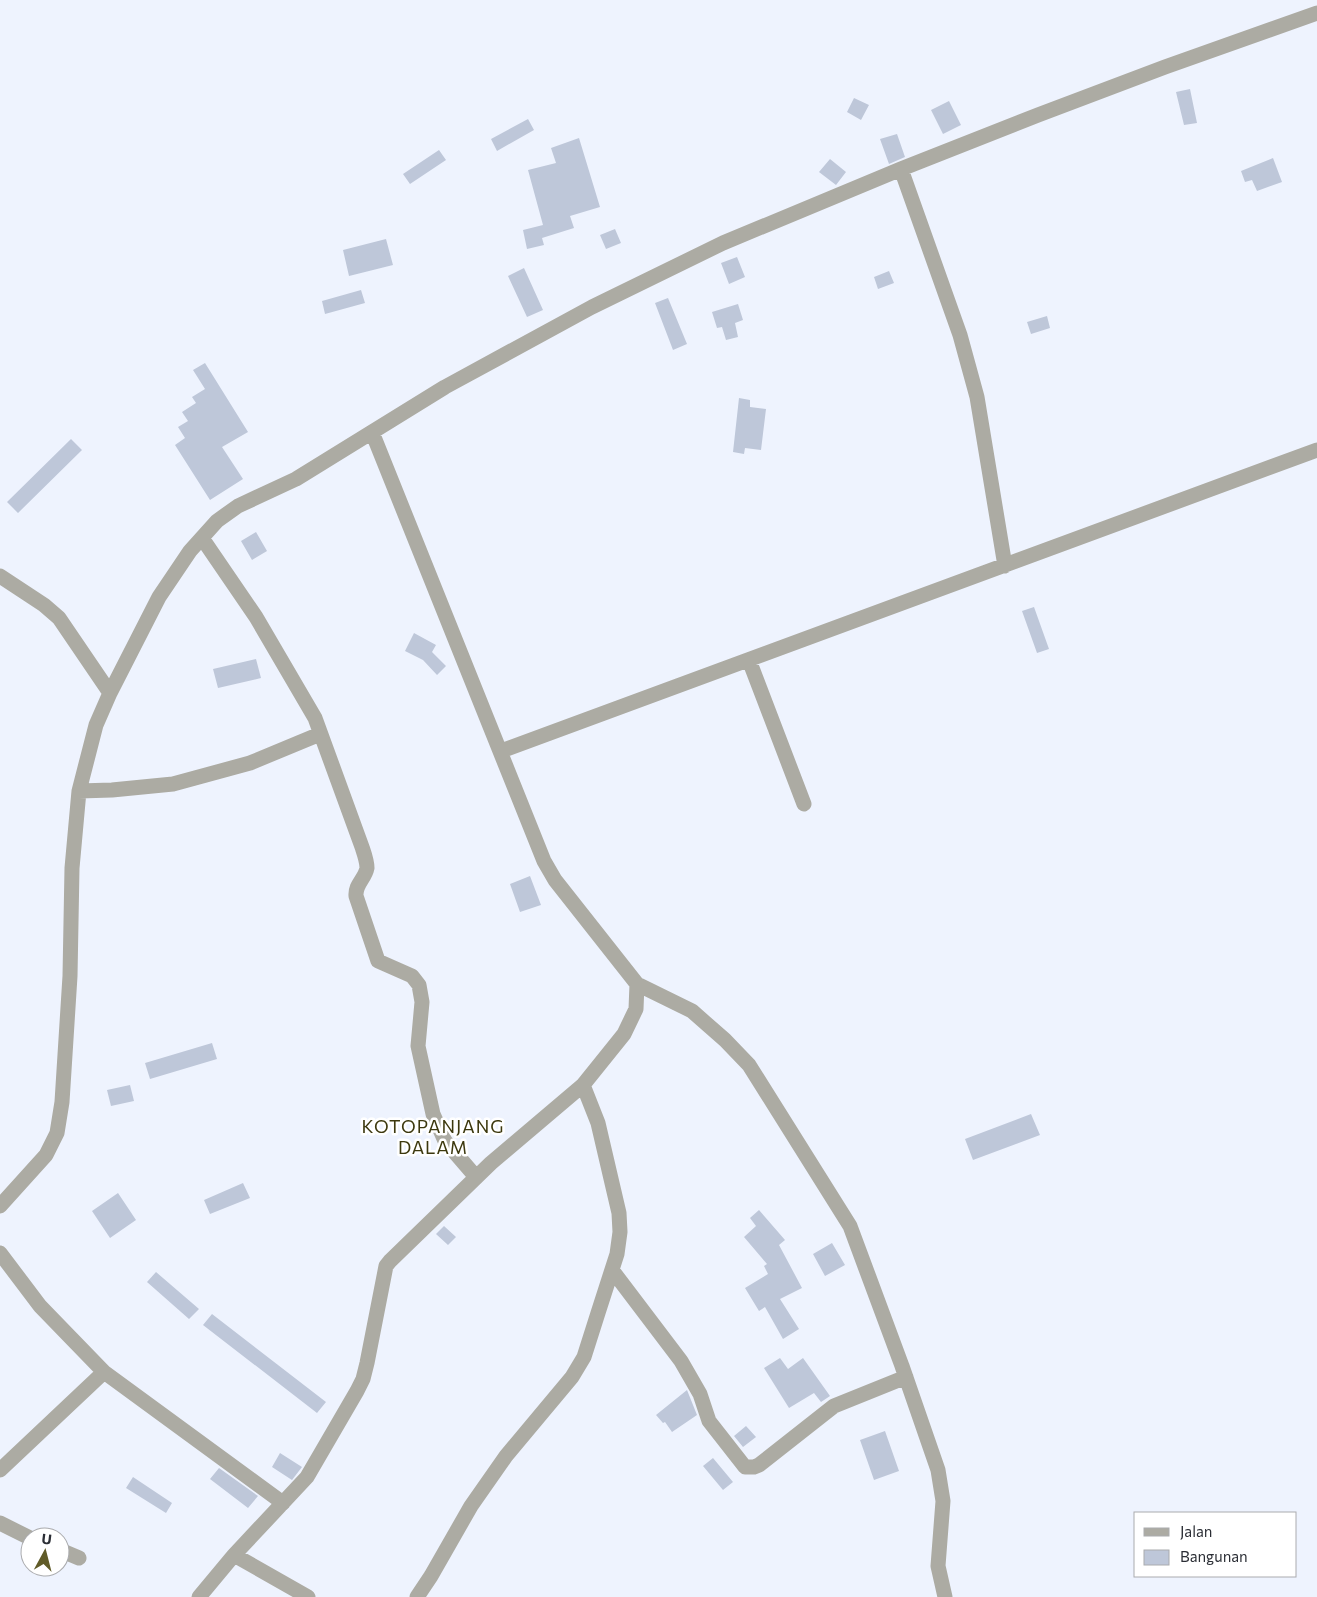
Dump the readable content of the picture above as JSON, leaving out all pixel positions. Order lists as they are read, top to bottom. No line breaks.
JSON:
{"districts":["KOTOPANJANG DALAM"],"legend":["Jalan","Bangunan"],"north":"top"}
